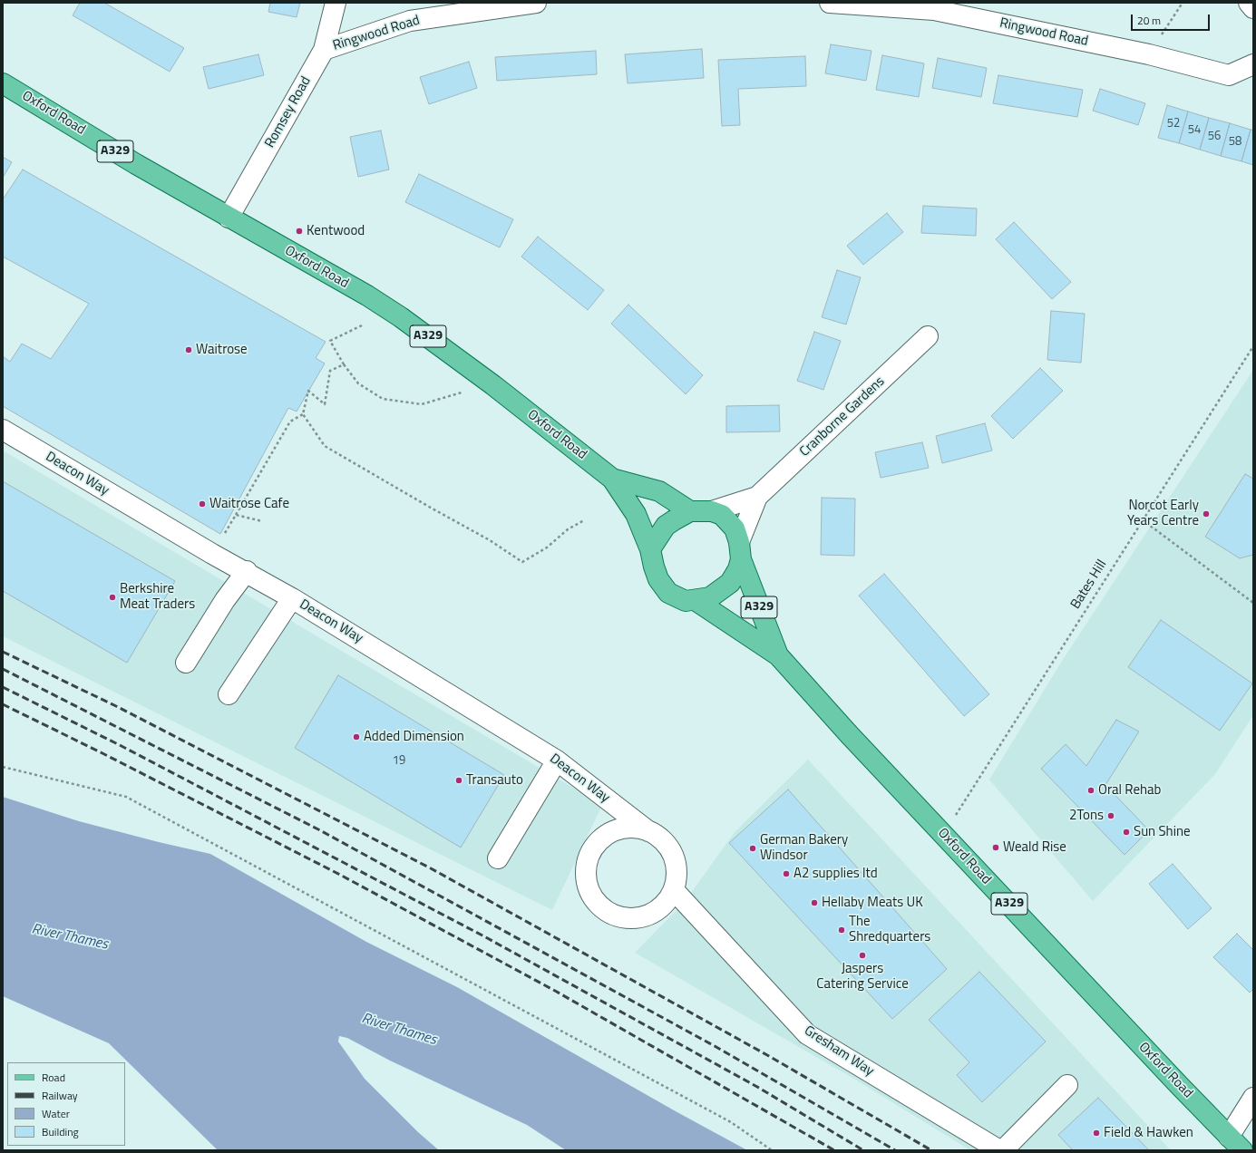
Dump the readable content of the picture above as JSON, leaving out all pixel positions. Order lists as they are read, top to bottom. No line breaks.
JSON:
{"streets":{"main road":["Oxford Road","A329"],"street":["Ringwood Road","Romsey Road","Cranborne Gardens","Deacon Way","Gresham Way"],"path":["Bates Hill"]},"crossings":[["Ringwood Road","Romsey Road"],["Romsey Road","Oxford Road"],["Oxford Road","Cranborne Gardens"],["Oxford Road","Bates Hill"],["Deacon Way","Gresham Way"]],"water":["River Thames"],"places":["Kentwood","Waitrose","Waitrose Cafe","Norcot Early Years Centre","Berkshire Meat Traders","Added Dimension","Transauto","Oral Rehab","2Tons","Sun Shine","Weald Rise","German Bakery Windsor","A2 supplies ltd","Hellaby Meats UK","The Shredquarters","Jaspers Catering Service","Field & Hawken"],"house_numbers":["52","54","56","58","19"],"legend":["Road","Railway","Water","Building"],"scale_bar":"20 m"}
